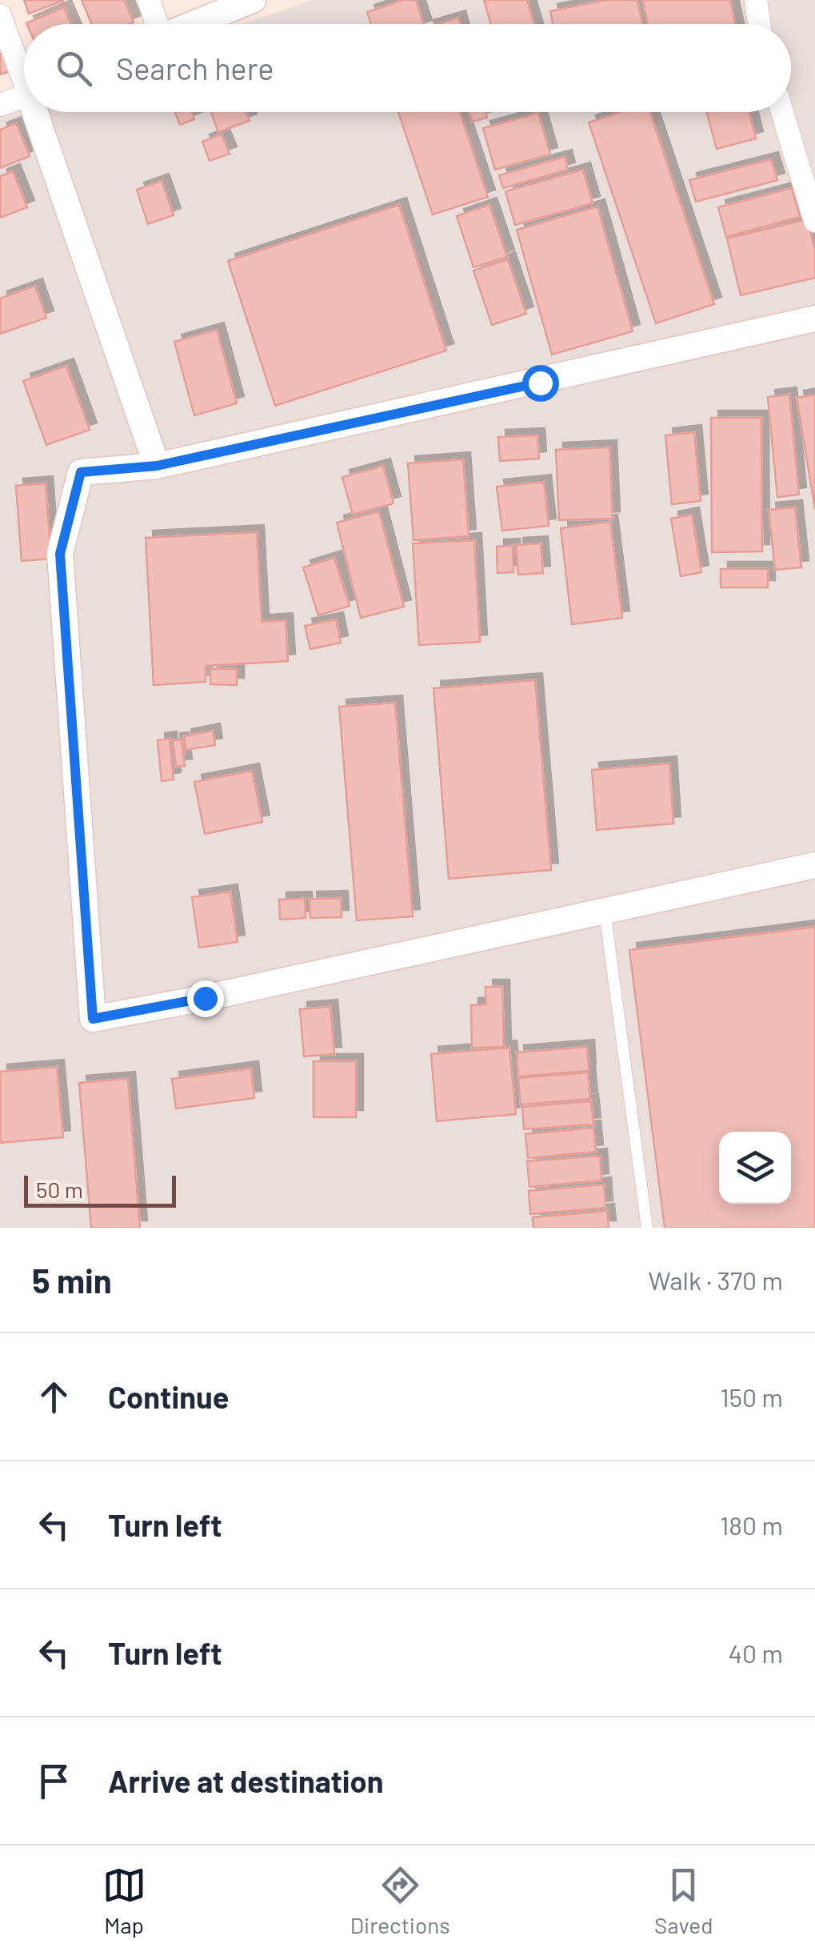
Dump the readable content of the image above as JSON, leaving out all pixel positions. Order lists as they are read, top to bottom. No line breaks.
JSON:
{"scale_bar":"50 m","page":{"search":"Search here","scale":"50 m","heading":["5 min","Walk · 370 m"],"list":[["Continue","150 m"],["Turn left","180 m"],["Turn left","40 m"],"Arrive at destination"],"nav":["Map","Directions","Saved"]}}
